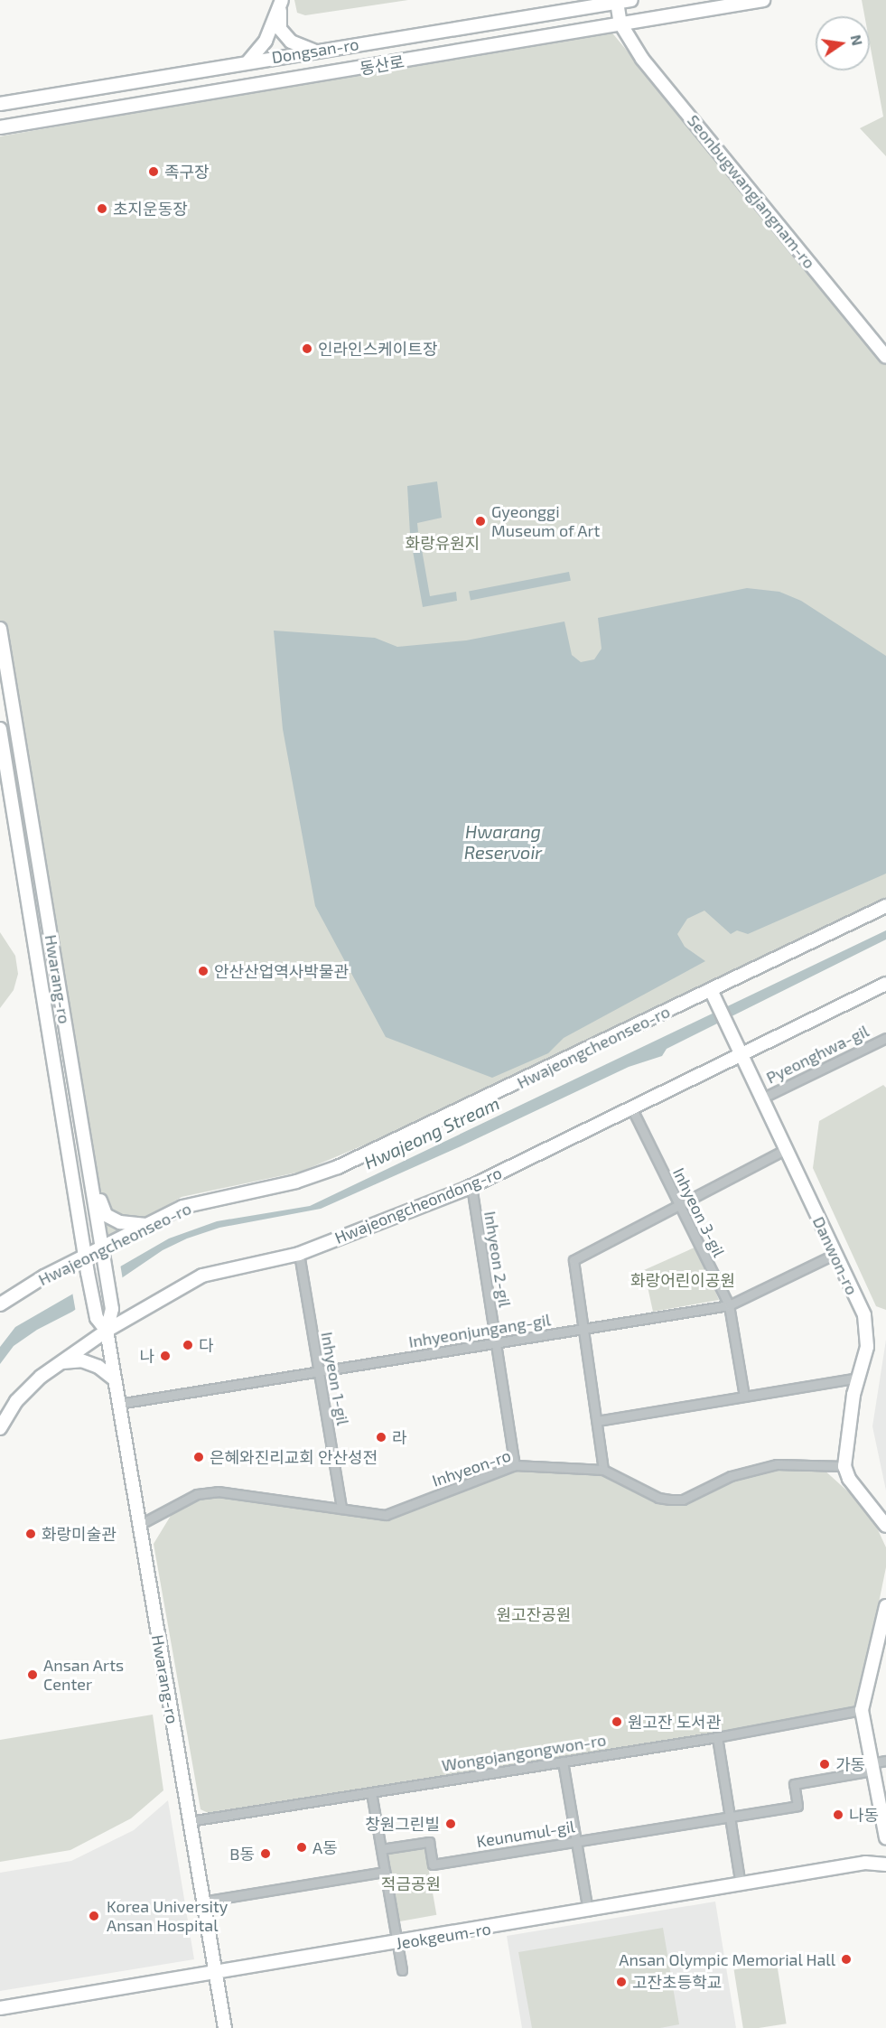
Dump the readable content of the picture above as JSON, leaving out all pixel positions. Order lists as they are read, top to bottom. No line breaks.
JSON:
{"streets":{"street":["Dongsan-ro","동산로","Seonbugwangjangnam-ro","Hwarang-ro","Hwajeongcheonseo-ro","Pyeonghwa-gil","Hwajeongcheondong-ro","Inhyeon 3-gil","Danwon-ro","Inhyeon 2-gil","Inhyeonjungang-gil","Inhyeon 1-gil","Inhyeon-ro","Wongojangongwon-ro","Keunumul-gil","Jeokgeum-ro"]},"crossings":[["동산로","Seonbugwangjangnam-ro"],["Hwarang-ro","Hwajeongcheonseo-ro"],["Hwarang-ro","Hwajeongcheondong-ro"],["Hwarang-ro","Inhyeonjungang-gil"],["Hwarang-ro","Inhyeon-ro"],["Hwarang-ro","Wongojangongwon-ro"],["Hwarang-ro","Jeokgeum-ro"],["Hwajeongcheonseo-ro","Danwon-ro"],["Pyeonghwa-gil","Danwon-ro"],["Hwajeongcheondong-ro","Inhyeon 3-gil"],["Hwajeongcheondong-ro","Danwon-ro"],["Hwajeongcheondong-ro","Inhyeon 2-gil"],["Hwajeongcheondong-ro","Inhyeon 1-gil"],["Inhyeon 3-gil","Inhyeonjungang-gil"],["Danwon-ro","Inhyeonjungang-gil"],["Danwon-ro","Inhyeon-ro"],["Inhyeon 2-gil","Inhyeonjungang-gil"],["Inhyeon 2-gil","Inhyeon-ro"],["Inhyeonjungang-gil","Inhyeon 1-gil"],["Inhyeon 1-gil","Inhyeon-ro"]],"water":["Hwarang Reservoir","Hwajeong Stream"],"parks":["화랑유원지","화랑어린이공원","원고잔공원","적금공원"],"places":["족구장","초지운동장","인라인스케이트장","Gyeonggi Museum of Art","안산산업역사박물관","다","나","라","은혜와진리교회 안산성전","화랑미술관","Ansan Arts Center","원고잔 도서관","가동","나동","창원그린빌","A동","B동","Korea University Ansan Hospital","Ansan Olympic Memorial Hall","고잔초등학교"],"north":"right"}
